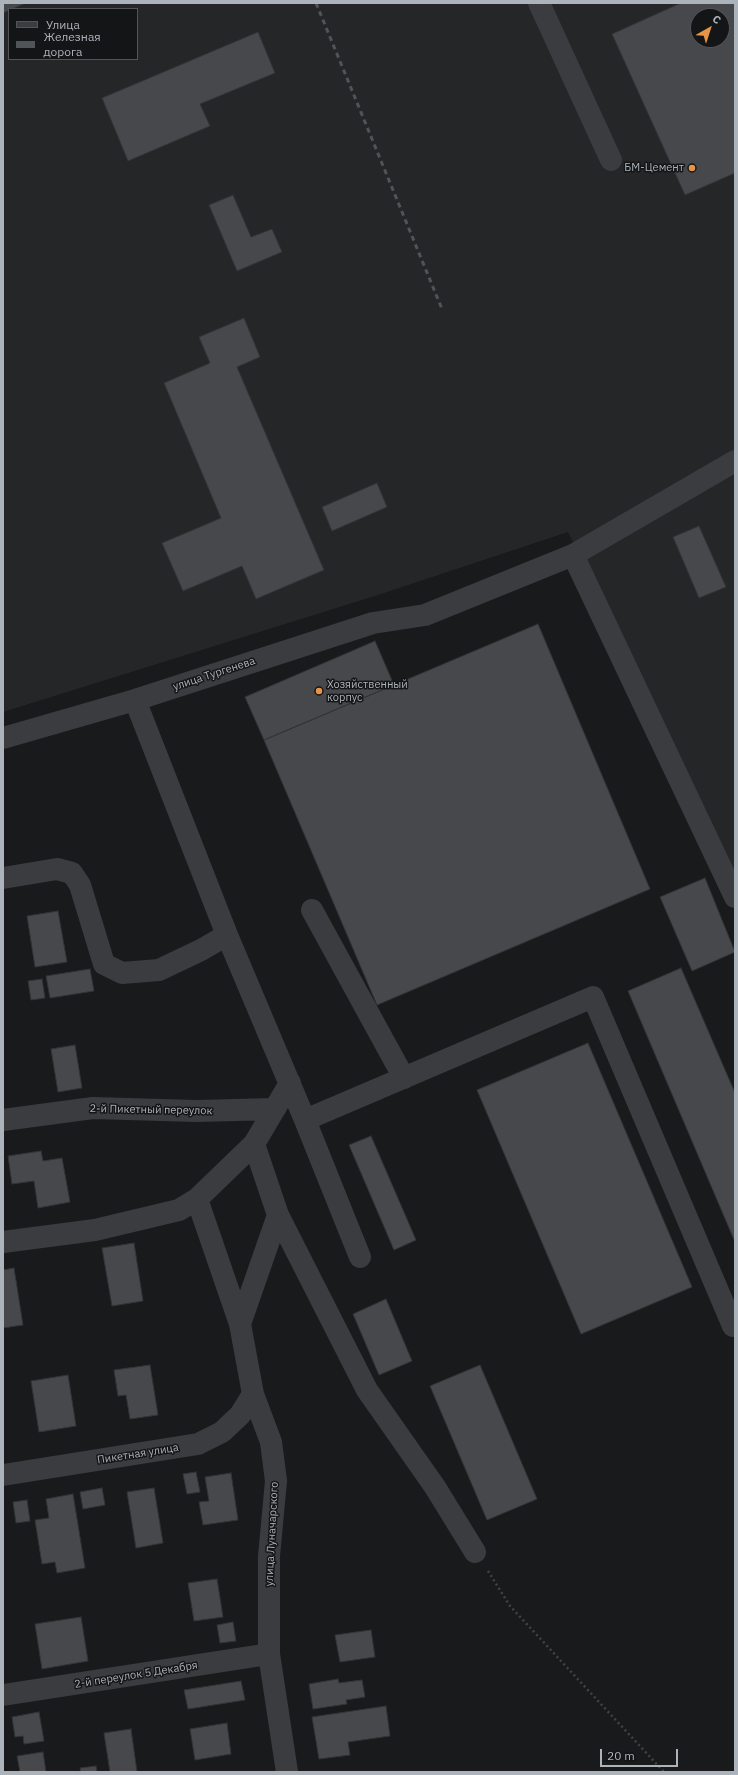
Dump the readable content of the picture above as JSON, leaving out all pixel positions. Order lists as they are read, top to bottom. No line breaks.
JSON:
{"streets":{"street":["улица Тургенева","2-й Пикетный переулок","Пикетная улица","улица Луначарского","2-й переулок 5 Декабря"]},"crossings":[["Пикетная улица","улица Луначарского"],["улица Луначарского","2-й переулок 5 Декабря"]],"places":["БМ-Цемент","Хозяйственный корпус"],"legend":["Улица","Железная дорога"],"scale_bar":"20 m","north":"top right"}
